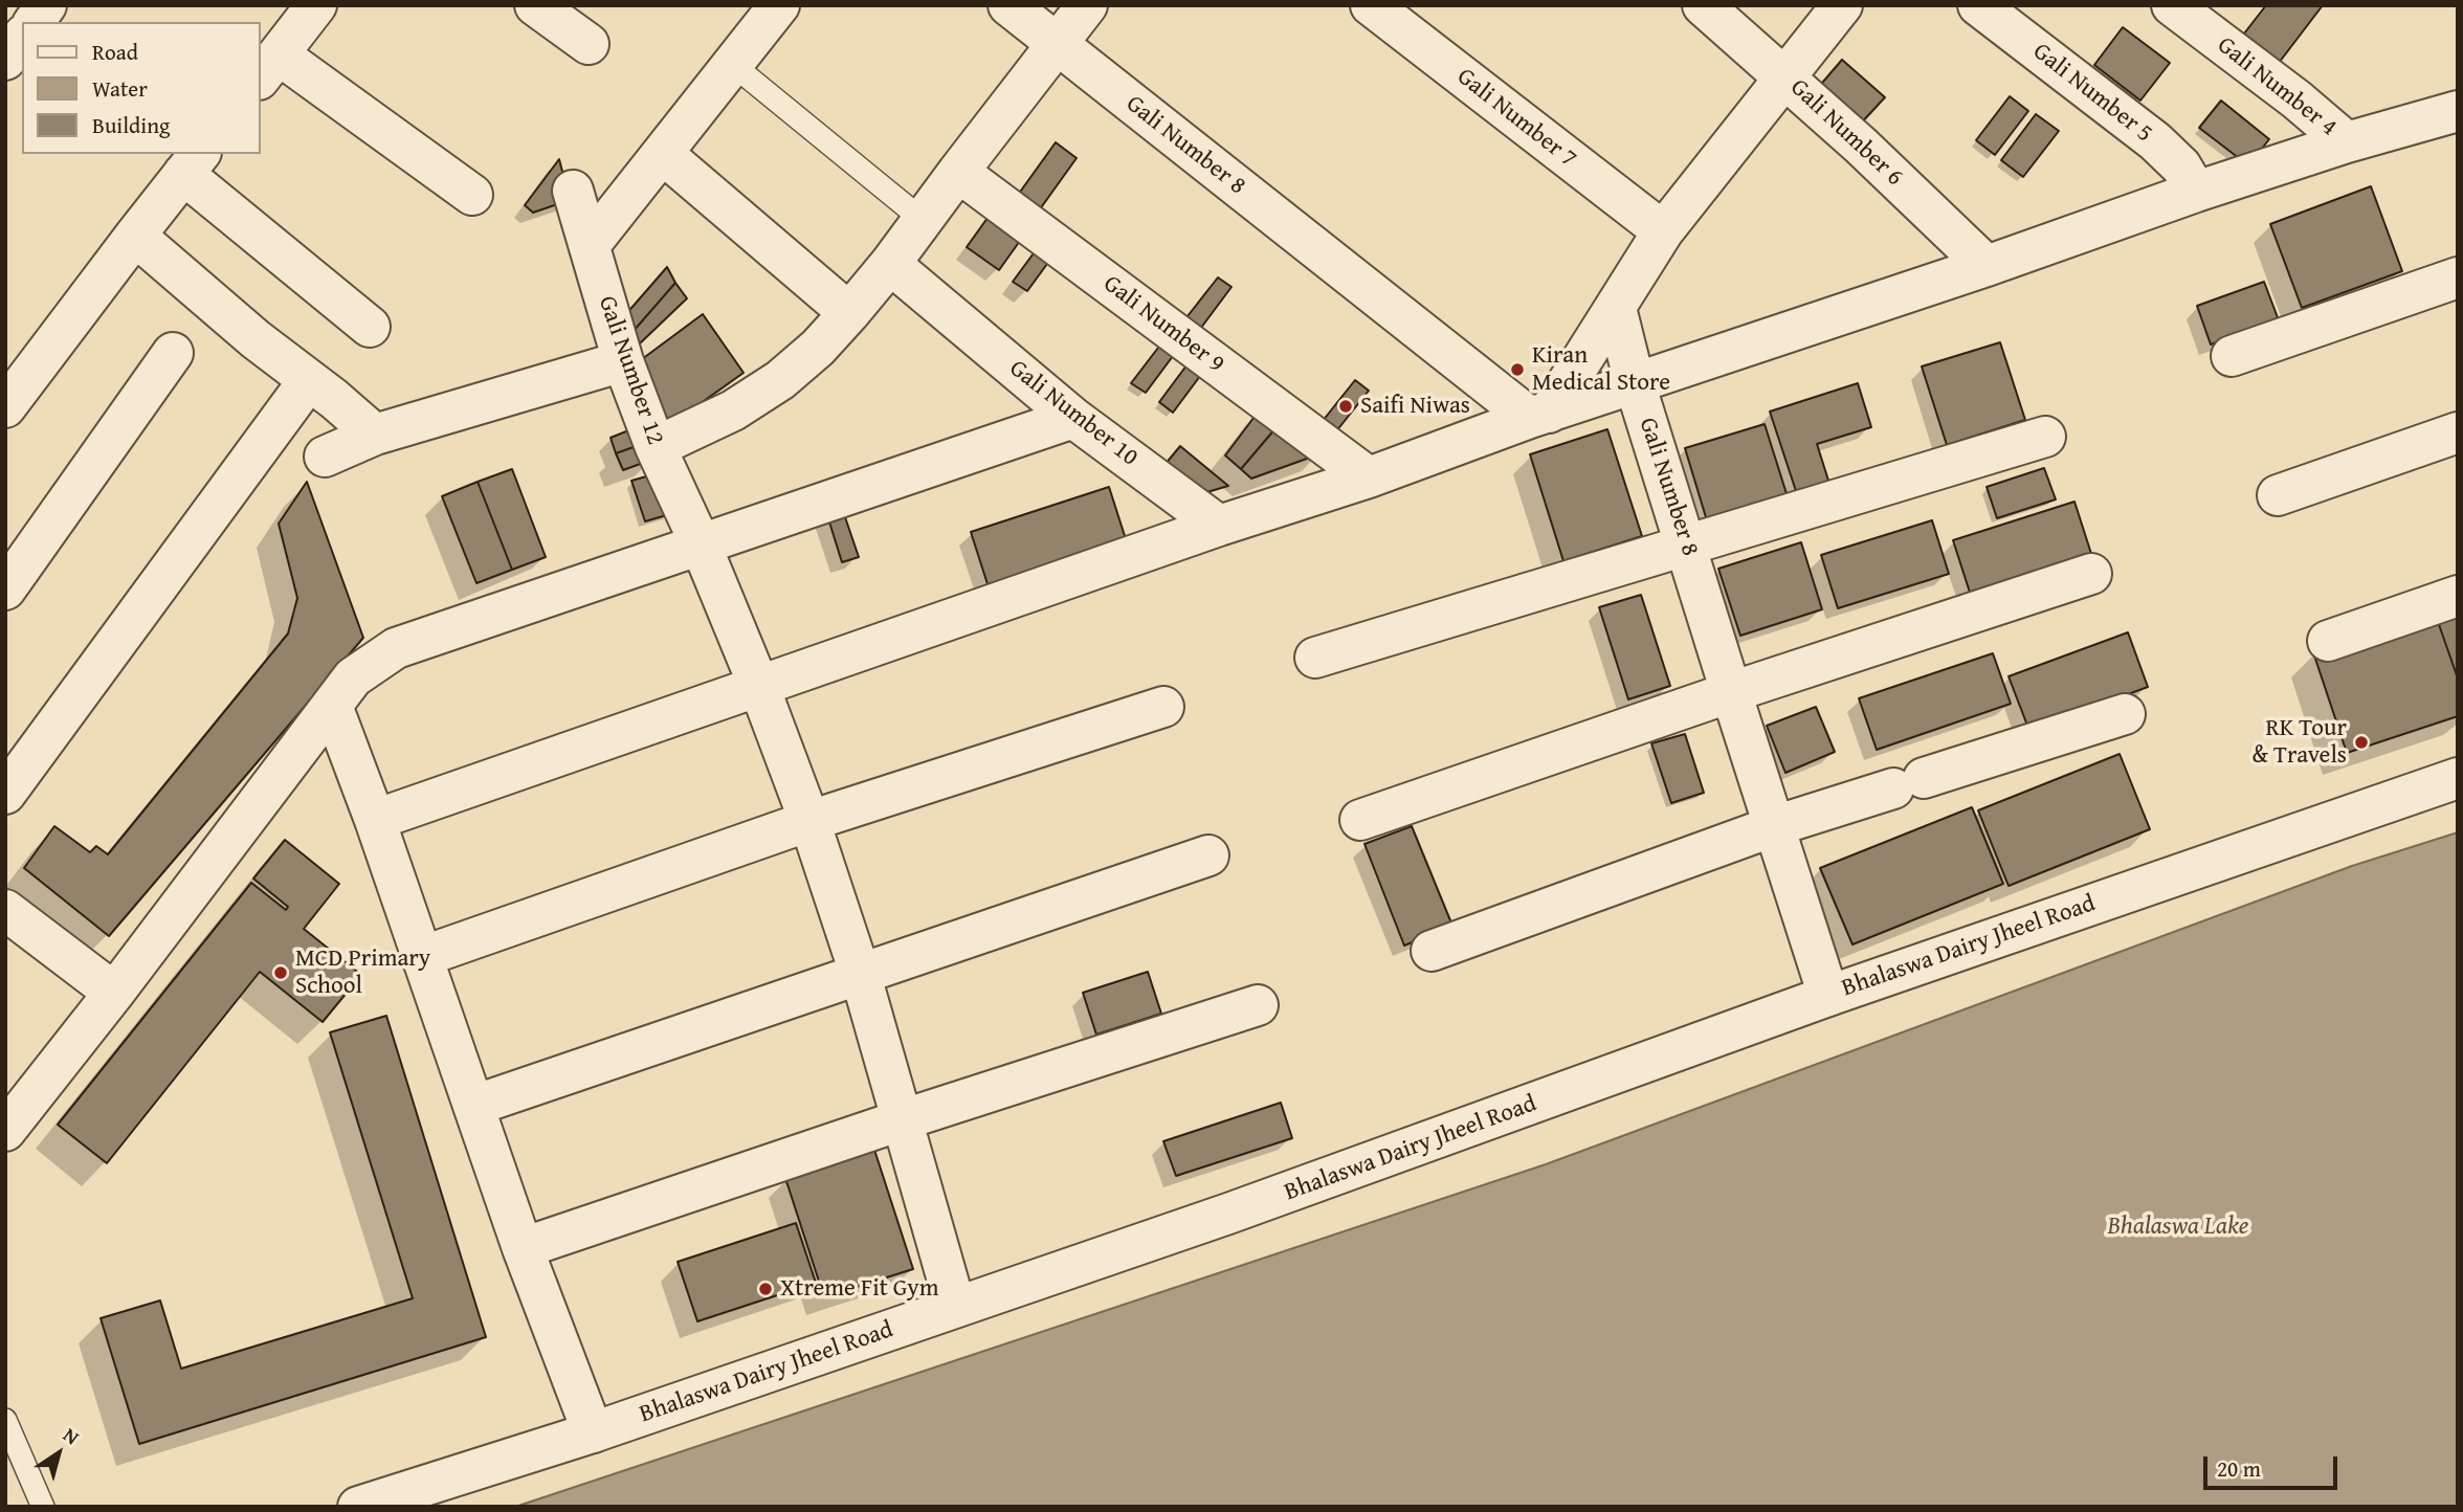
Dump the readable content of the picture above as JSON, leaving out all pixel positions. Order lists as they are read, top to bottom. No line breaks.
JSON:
{"streets":{"street":["Gali Number 4","Gali Number 5","Gali Number 7","Gali Number 6","Gali Number 8","Gali Number 9","Gali Number 12","Gali Number 10","Bhalaswa Dairy Jheel Road"]},"crossings":[["Gali Number 8","Bhalaswa Dairy Jheel Road"],["Gali Number 12","Bhalaswa Dairy Jheel Road"]],"water":["Bhalaswa Lake"],"places":["Kiran Medical Store","Saifi Niwas","RK Tour & Travels","MCD Primary School","Xtreme Fit Gym"],"legend":["Road","Water","Building"],"scale_bar":"20 m","north":"top right"}
